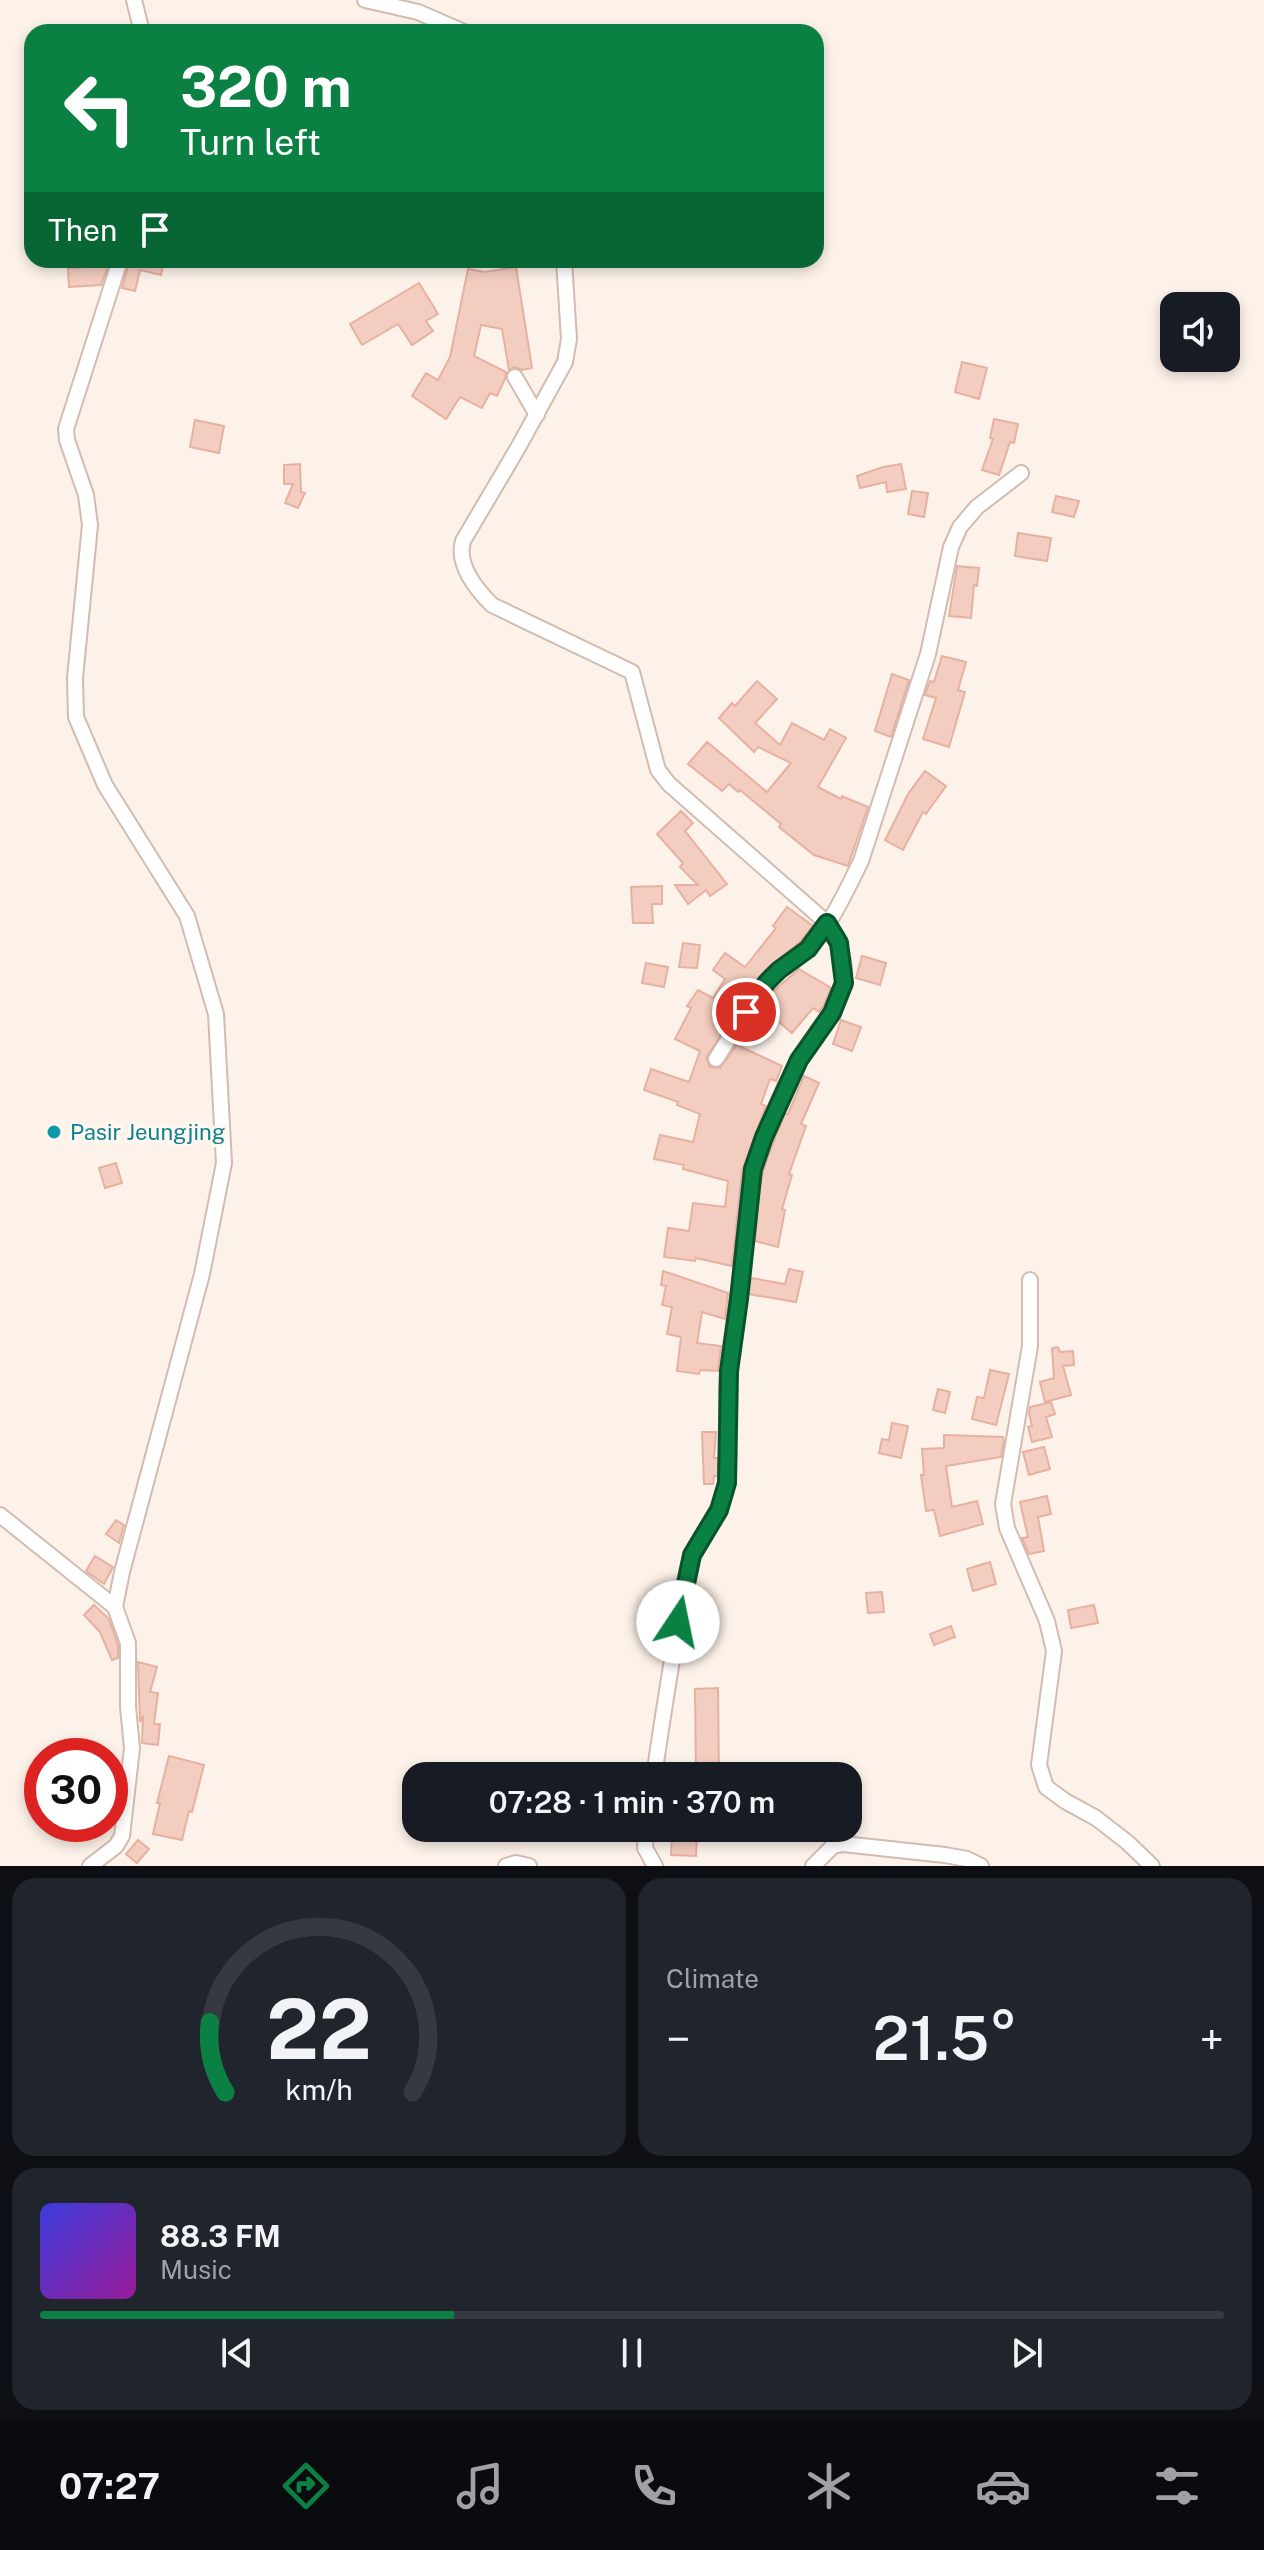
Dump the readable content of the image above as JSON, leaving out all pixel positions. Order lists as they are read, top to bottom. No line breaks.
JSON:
{"places":["Pasir Jeungjing"],"page":{"turn":["320 m","Turn left"],"then":"Then","limit":"30","trip":"07:28 · 1 min · 370 m","tile":"Climate","heat":["−","21.5°","+"],"song":["88.3 FM","Music"],"tabs":"07:27","gauge":["22","km/h"]}}
